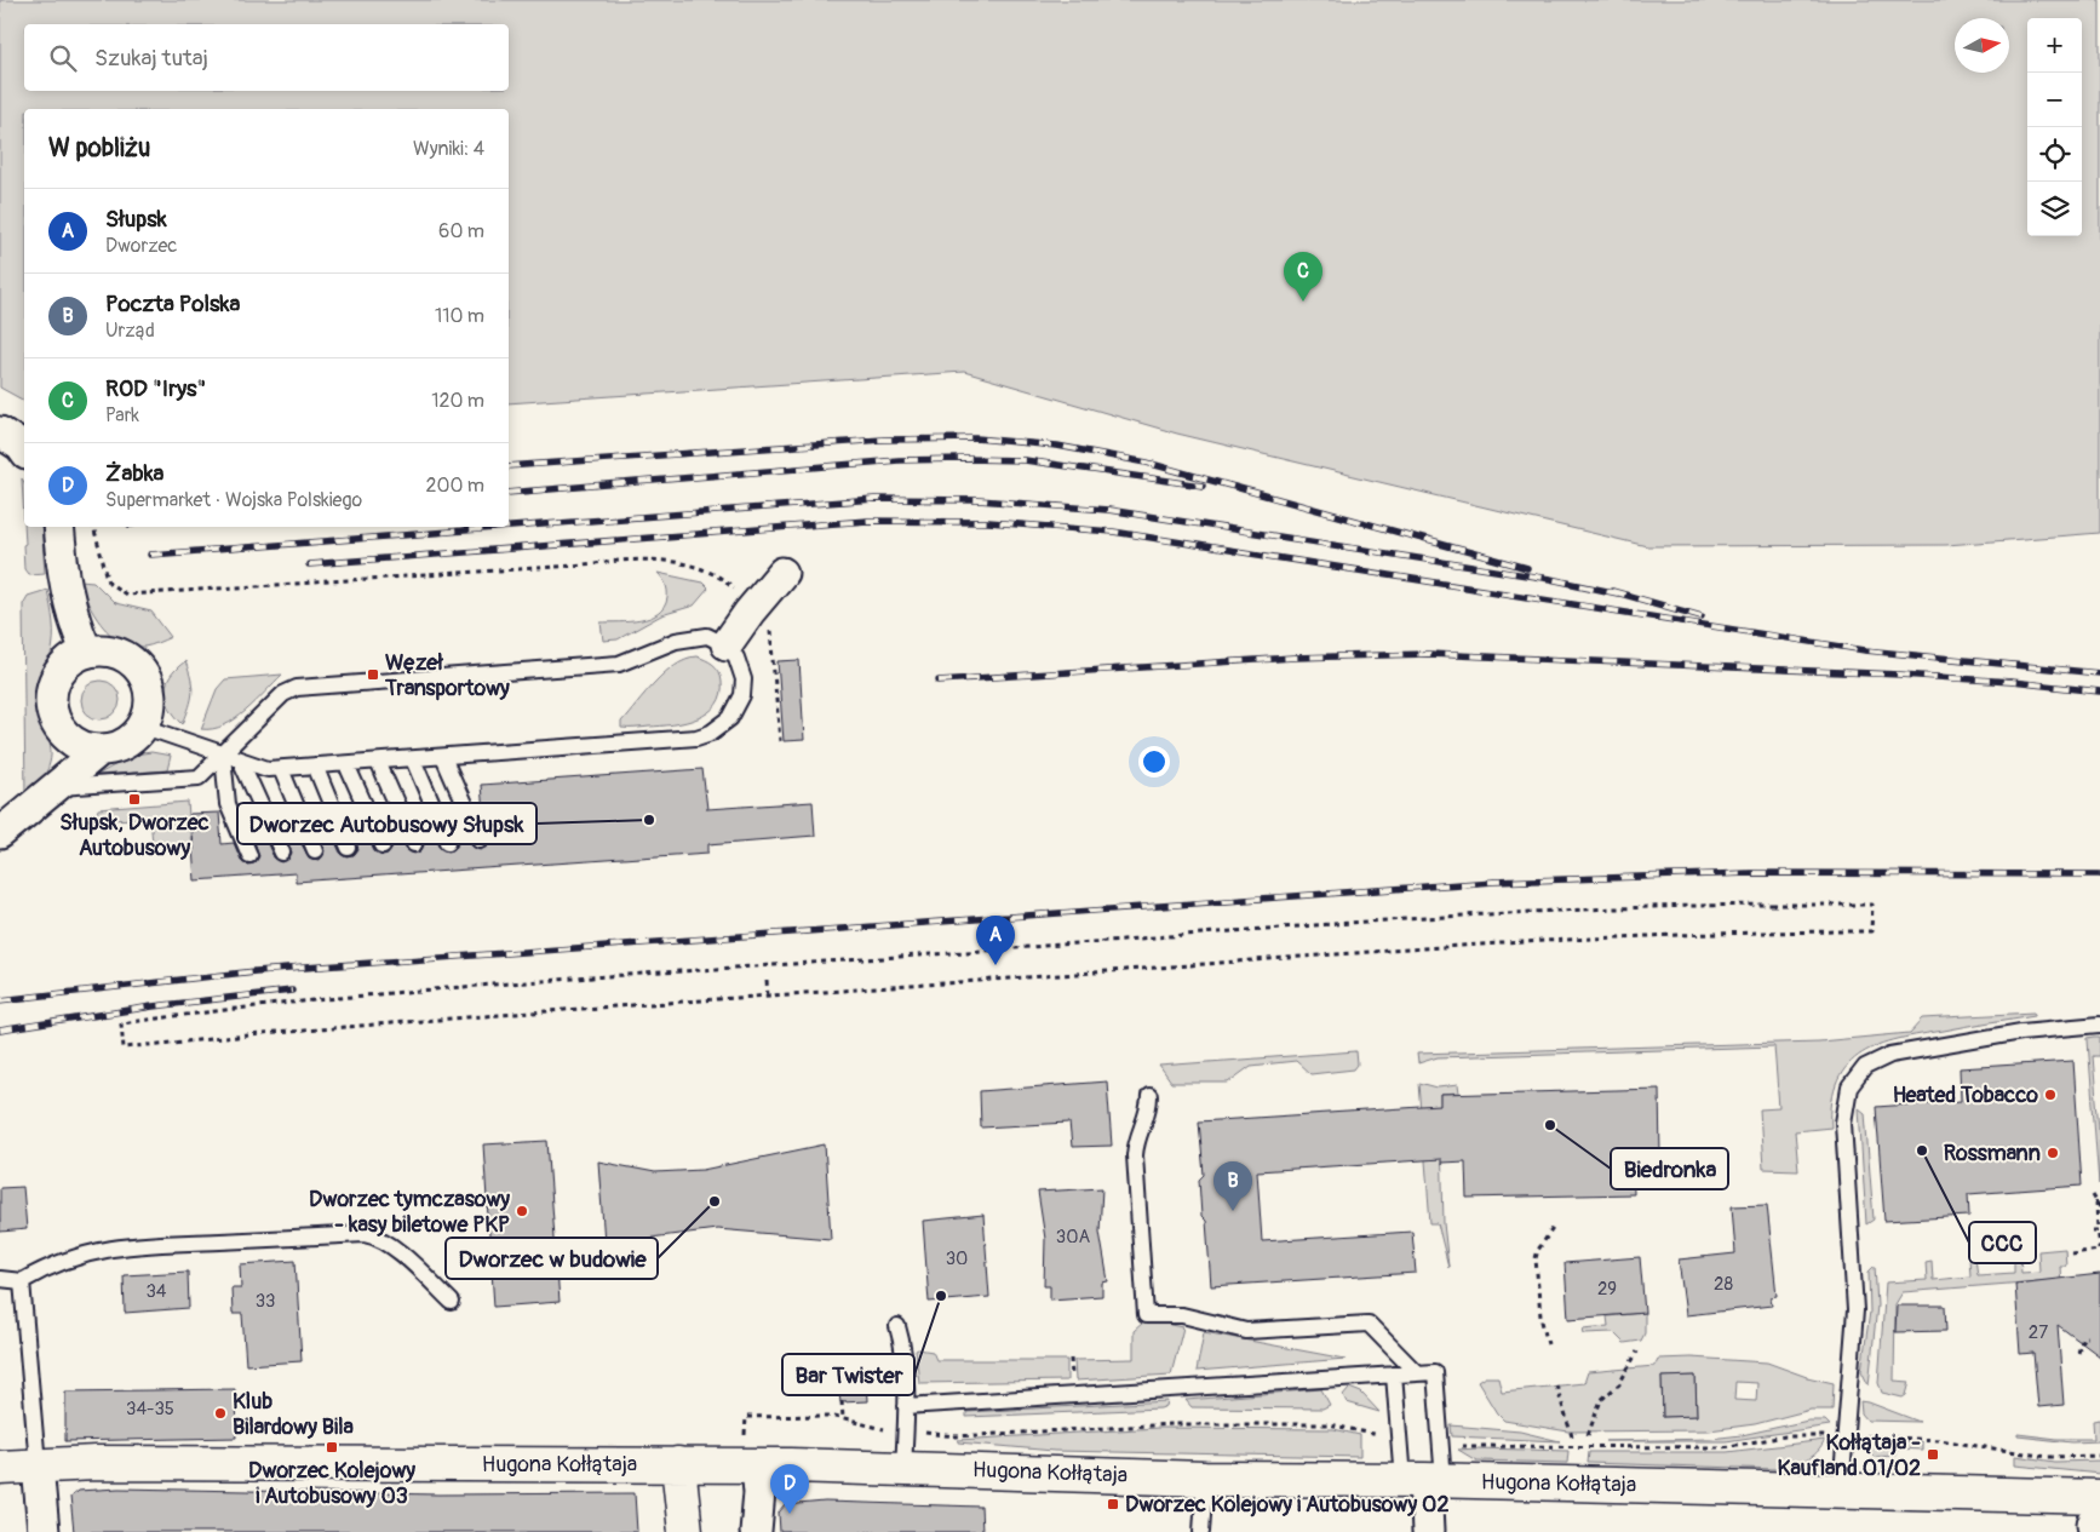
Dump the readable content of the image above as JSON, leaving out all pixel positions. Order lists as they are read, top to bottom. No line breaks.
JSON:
{"streets":{"street":["Hugona Kołłątaja"]},"places":{"transit":["Węzeł Transportowy","Słupsk, Dworzec Autobusowy","Dworzec Kolejowy i Autobusowy 03","Kołłątaja - Kaufland 01/02","Dworzec Kolejowy i Autobusowy 02"],"other":["Dworzec Autobusowy Słupsk","Heated Tobacco","Biedronka","CCC","Rossmann","Dworzec w budowie","Dworzec tymczasowy - kasy biletowe PKP","Bar Twister","Klub Bilardowy Bila"]},"house_numbers":["30A","30","28","29","34","33","27","34-35"],"north":"right","page":{"map_buttons":["+","−"],"search":"Szukaj tutaj","heading":["W pobliżu","Wyniki: 4"],"list":[{"mark":"A","name":"Słupsk","note":"Dworzec","value":"60 m"},{"mark":"B","name":"Poczta Polska","note":"Urząd","value":"110 m"},{"mark":"C","name":"ROD \"Irys\"","note":"Park","value":"120 m"},{"mark":"D","name":"Żabka","note":"Supermarket · Wojska Polskiego","value":"200 m"}],"pins":["C","A","B","D"]}}
